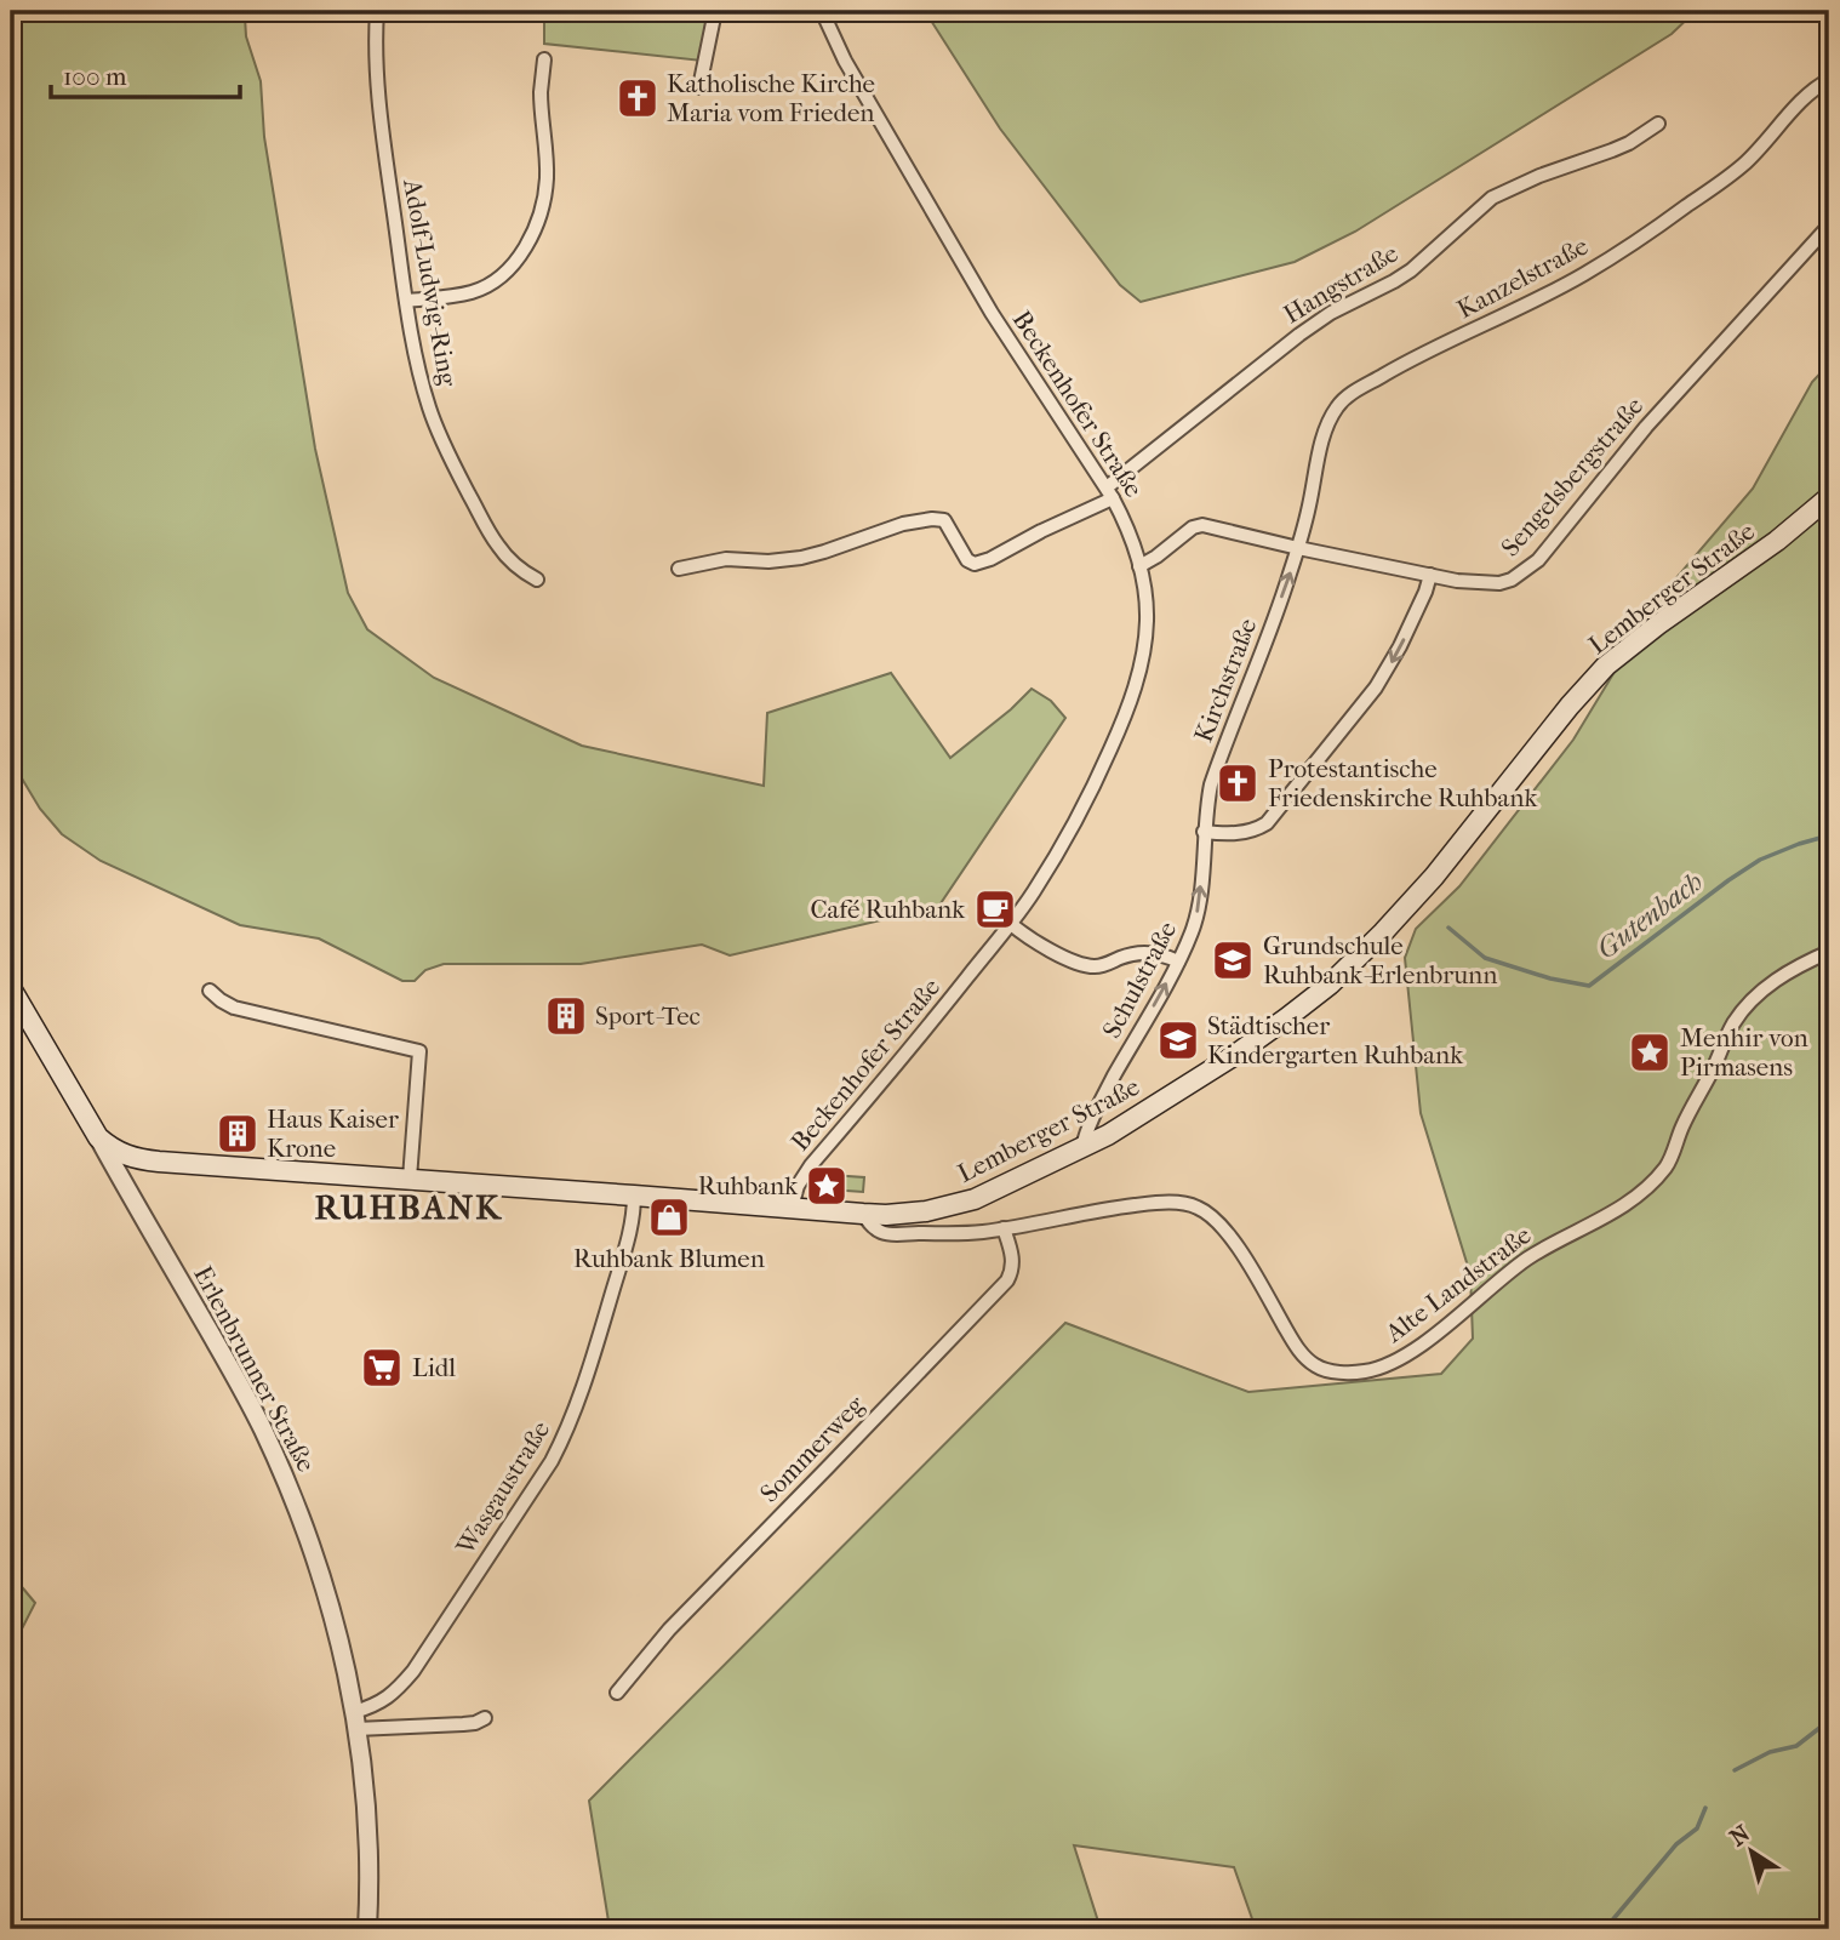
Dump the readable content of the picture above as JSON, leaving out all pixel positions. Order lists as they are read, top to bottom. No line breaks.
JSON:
{"streets":{"main road":["Lemberger Straße"],"street":["Kanzelstraße","Adolf-Ludwig-Ring","Hangstraße","Beckenhofer Straße","Sengelsbergstraße","Kirchstraße","Schulstraße","Alte Landstraße","Erlenbrunner Straße","Sommerweg","Wasgaustraße"]},"crossings":[["Kanzelstraße","Sengelsbergstraße"],["Kanzelstraße","Kirchstraße"],["Hangstraße","Beckenhofer Straße"],["Beckenhofer Straße","Sengelsbergstraße"],["Beckenhofer Straße","Lemberger Straße"],["Sengelsbergstraße","Kirchstraße"],["Lemberger Straße","Schulstraße"],["Lemberger Straße","Alte Landstraße"],["Lemberger Straße","Erlenbrunner Straße"],["Lemberger Straße","Wasgaustraße"],["Kirchstraße","Schulstraße"],["Alte Landstraße","Sommerweg"],["Erlenbrunner Straße","Wasgaustraße"]],"one_way":["Kirchstraße","Schulstraße"],"districts":["RUHBANK"],"water":["Gutenbach"],"places":{"church":["Katholische Kirche Maria vom Frieden","Protestantische Friedenskirche Ruhbank"],"cafe":["Café Ruhbank"],"school or university":["Grundschule Ruhbank-Erlenbrunn","Städtischer Kindergarten Ruhbank"],"building":["Sport-Tec","Haus Kaiser Krone"],"place":["Menhir von Pirmasens","Ruhbank"],"shop":["Ruhbank Blumen"],"supermarket":["Lidl"]},"scale_bar":"100 m","north":"top left"}
